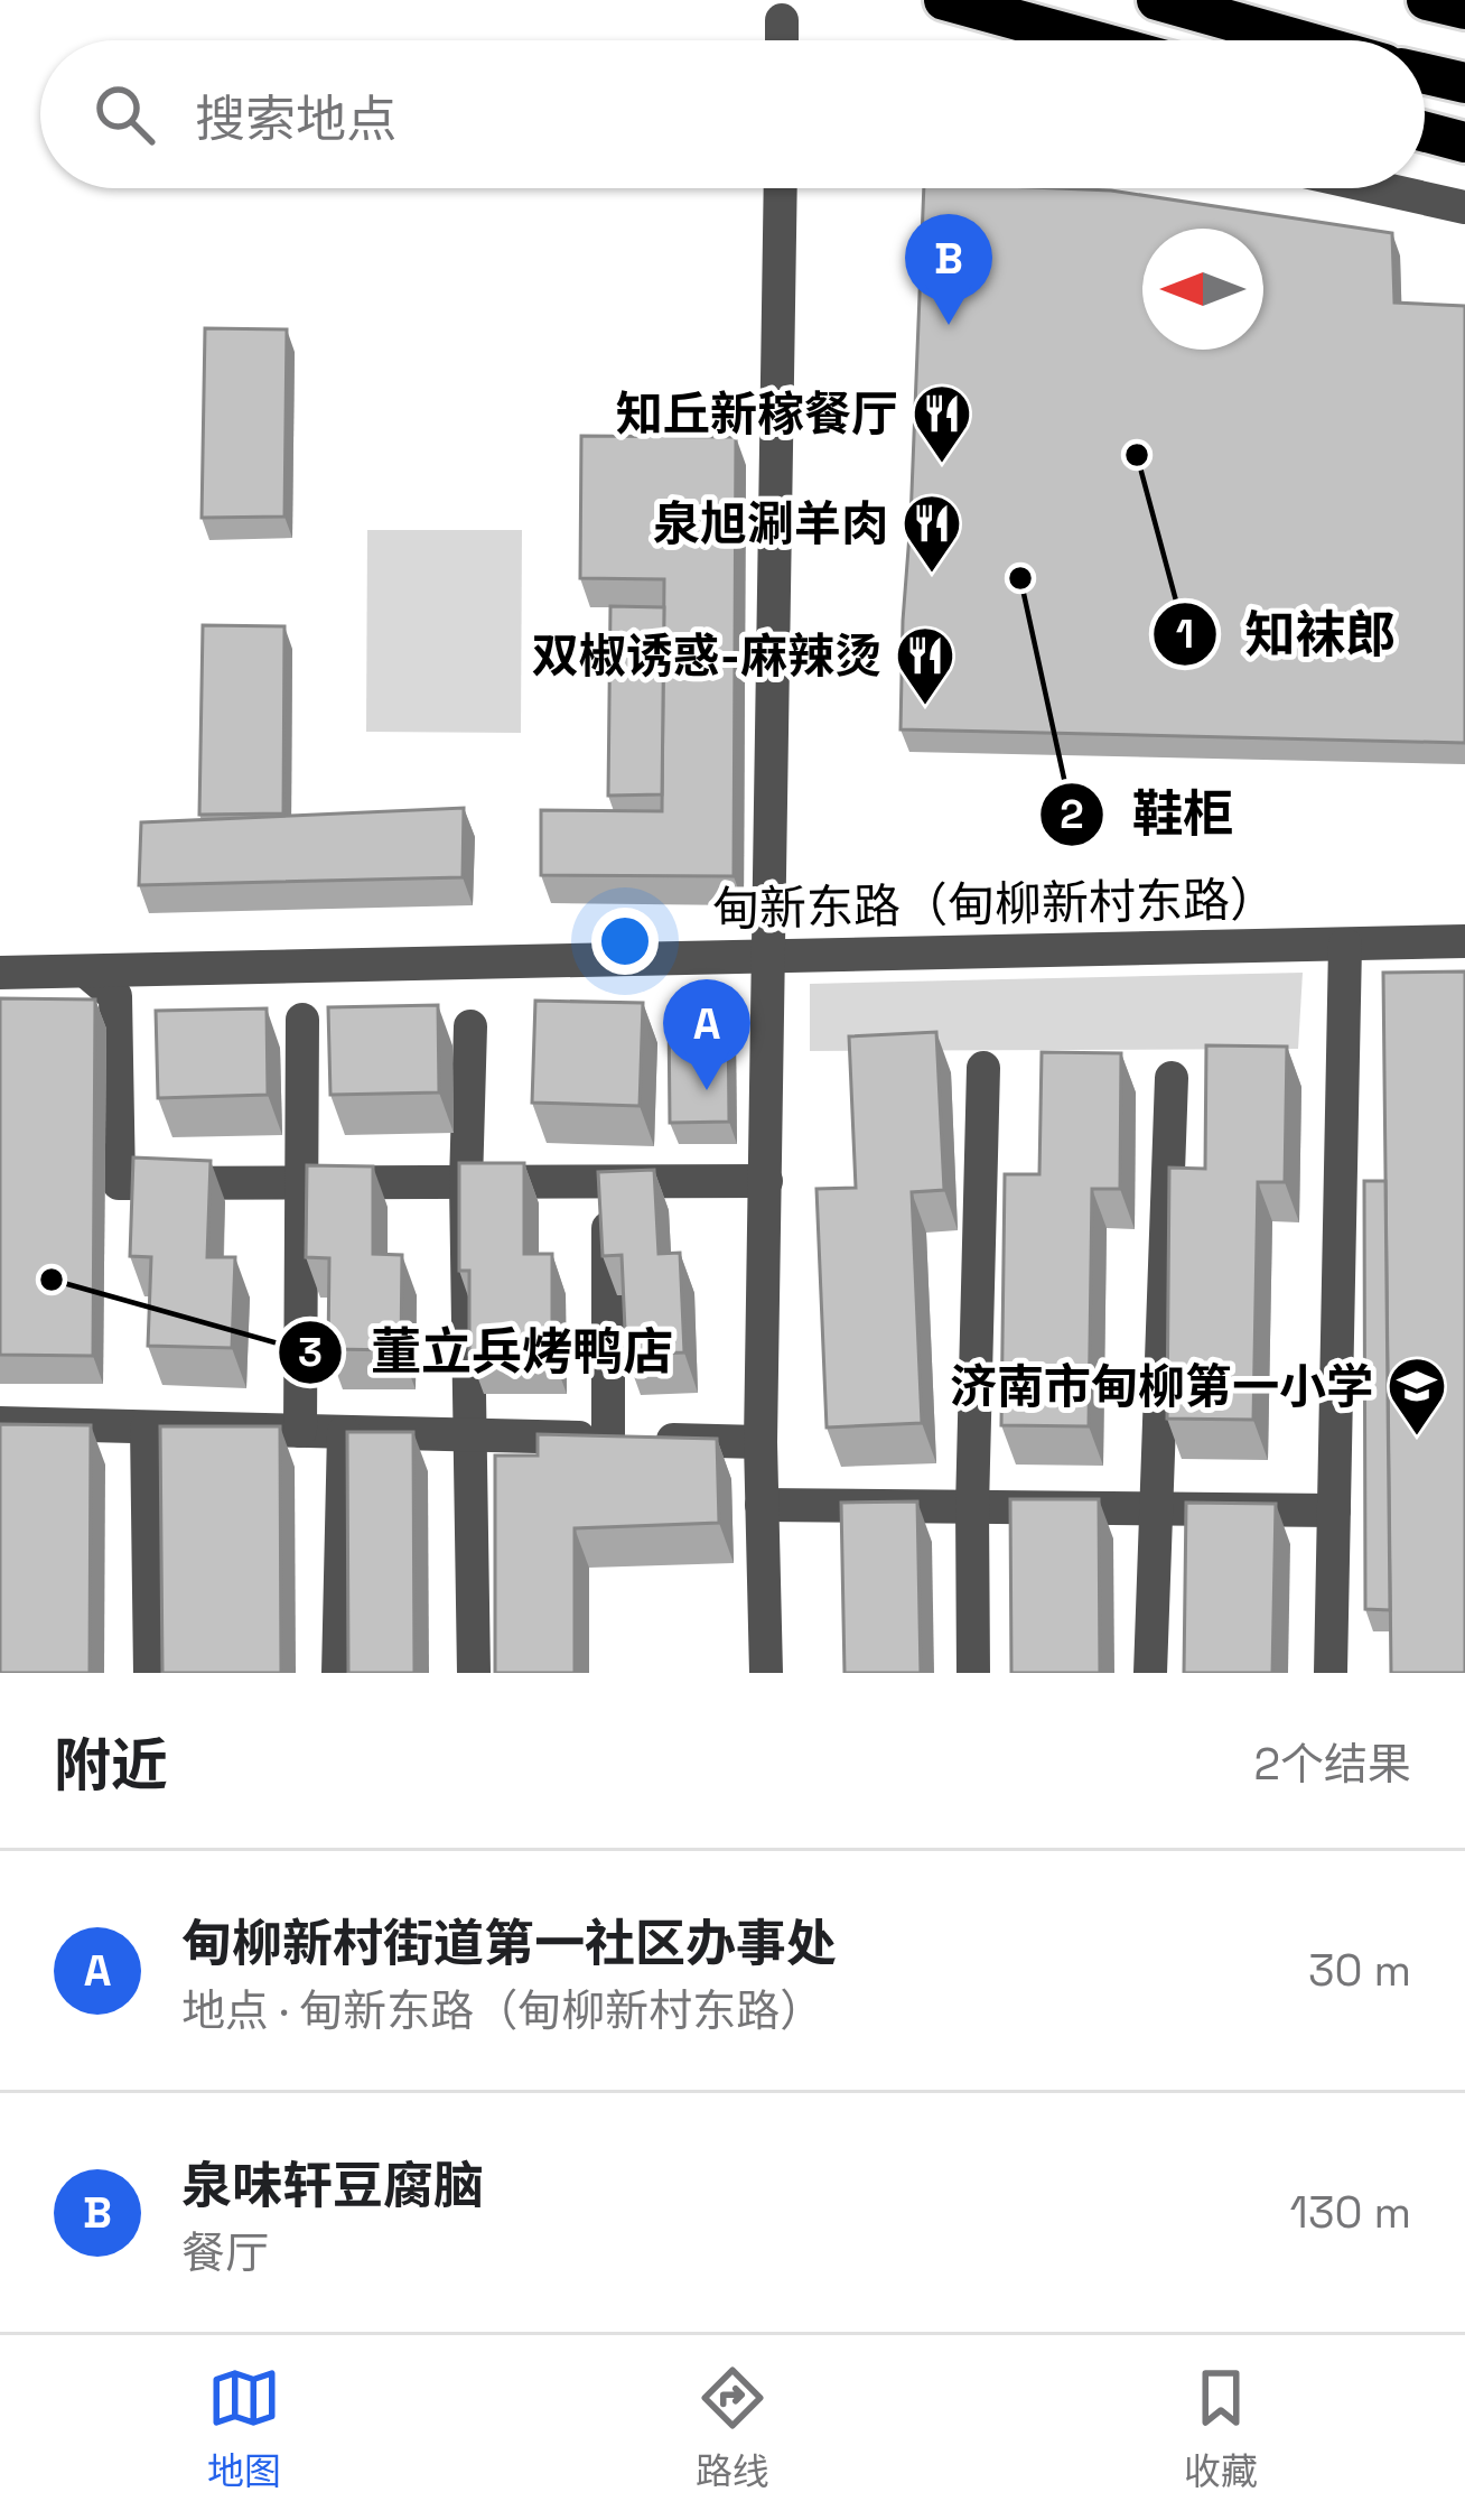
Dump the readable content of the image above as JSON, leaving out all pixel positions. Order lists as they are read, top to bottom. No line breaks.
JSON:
{"streets":{"street":["甸新东路（甸柳新村东路）"]},"places":{"other":["知袜郎","鞋柜","董立兵烤鸭店"],"restaurant":["知丘新稼餐厅","泉旭涮羊肉","双椒诱惑-麻辣烫"],"school or university":["济南市甸柳第一小学"]},"north":"left","page":{"search":"搜索地点","pins":["B","A"],"heading":["附近","2个结果"],"list":[{"mark":"A","name":"甸柳新村街道第一社区办事处","note":"地点 · 甸新东路（甸柳新村东路）","value":"30 m"},{"mark":"B","name":"泉味轩豆腐脑","note":"餐厅","value":"130 m"}],"nav":["地图","路线","收藏"]}}
